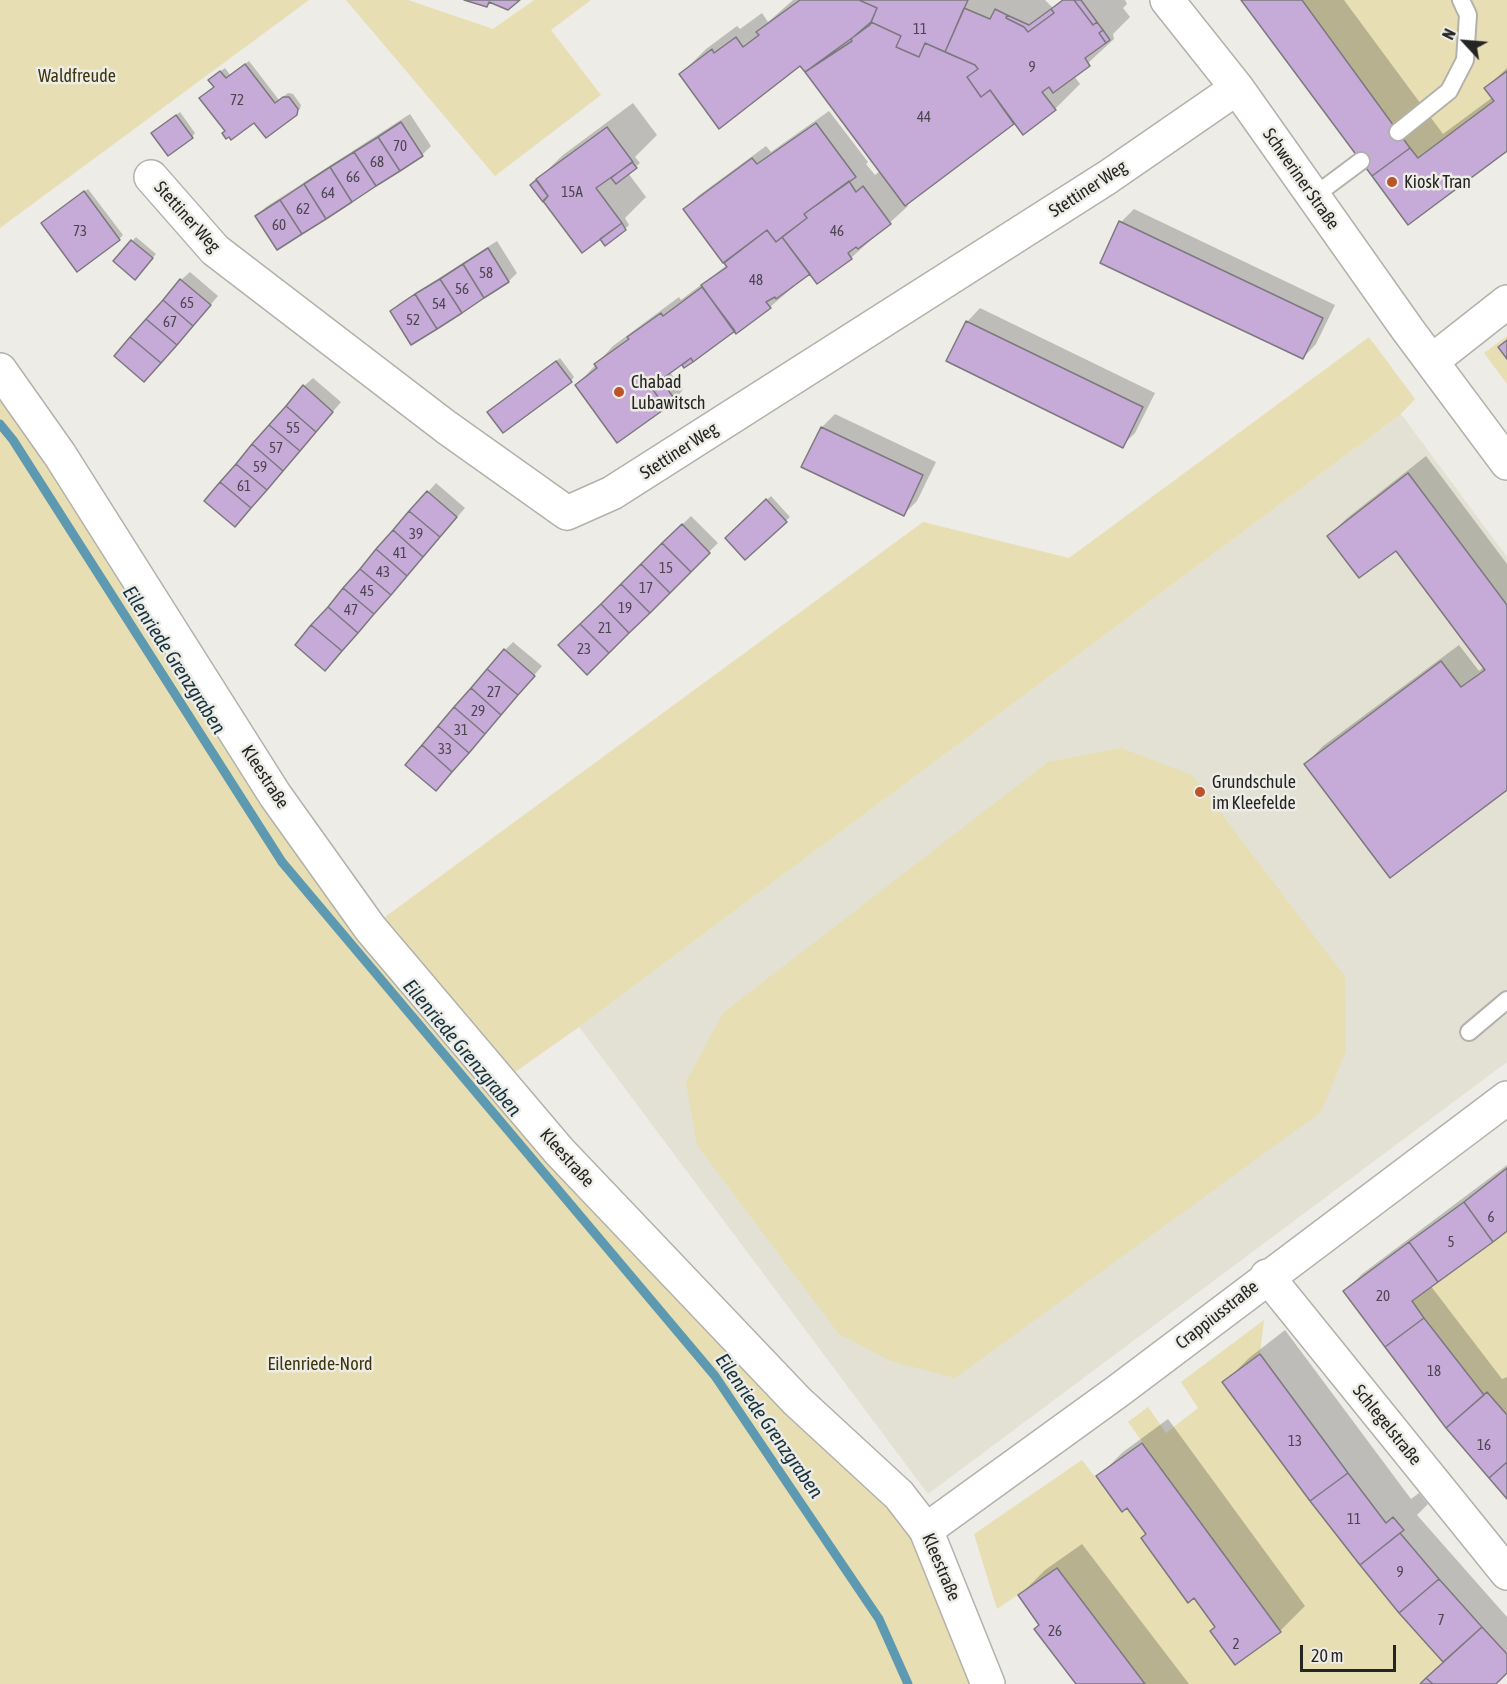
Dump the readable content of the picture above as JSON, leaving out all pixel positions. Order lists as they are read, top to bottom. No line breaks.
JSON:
{"streets":{"street":["Schweriner Straße","Stettiner Weg","Kleestraße","Crappiusstraße","Schlegelstraße"]},"crossings":[["Schweriner Straße","Stettiner Weg"],["Kleestraße","Crappiusstraße"],["Crappiusstraße","Schlegelstraße"]],"water":["Eilenriede Grenzgraben"],"parks":["Waldfreude","Eilenriede-Nord"],"places":["Kiosk Tran","Chabad Lubawitsch","Grundschule im Kleefelde"],"house_numbers":["11","9","72","44","70","68","66","15A","64","62","60","73","46","58","48","56","65","54","52","67","55","57","59","61","39","41","15","43","17","45","19","47","21","23","27","29","31","33","6","5","20","18","13","16","11","9","7","26","2"],"scale_bar":"20 m","north":"top left"}
